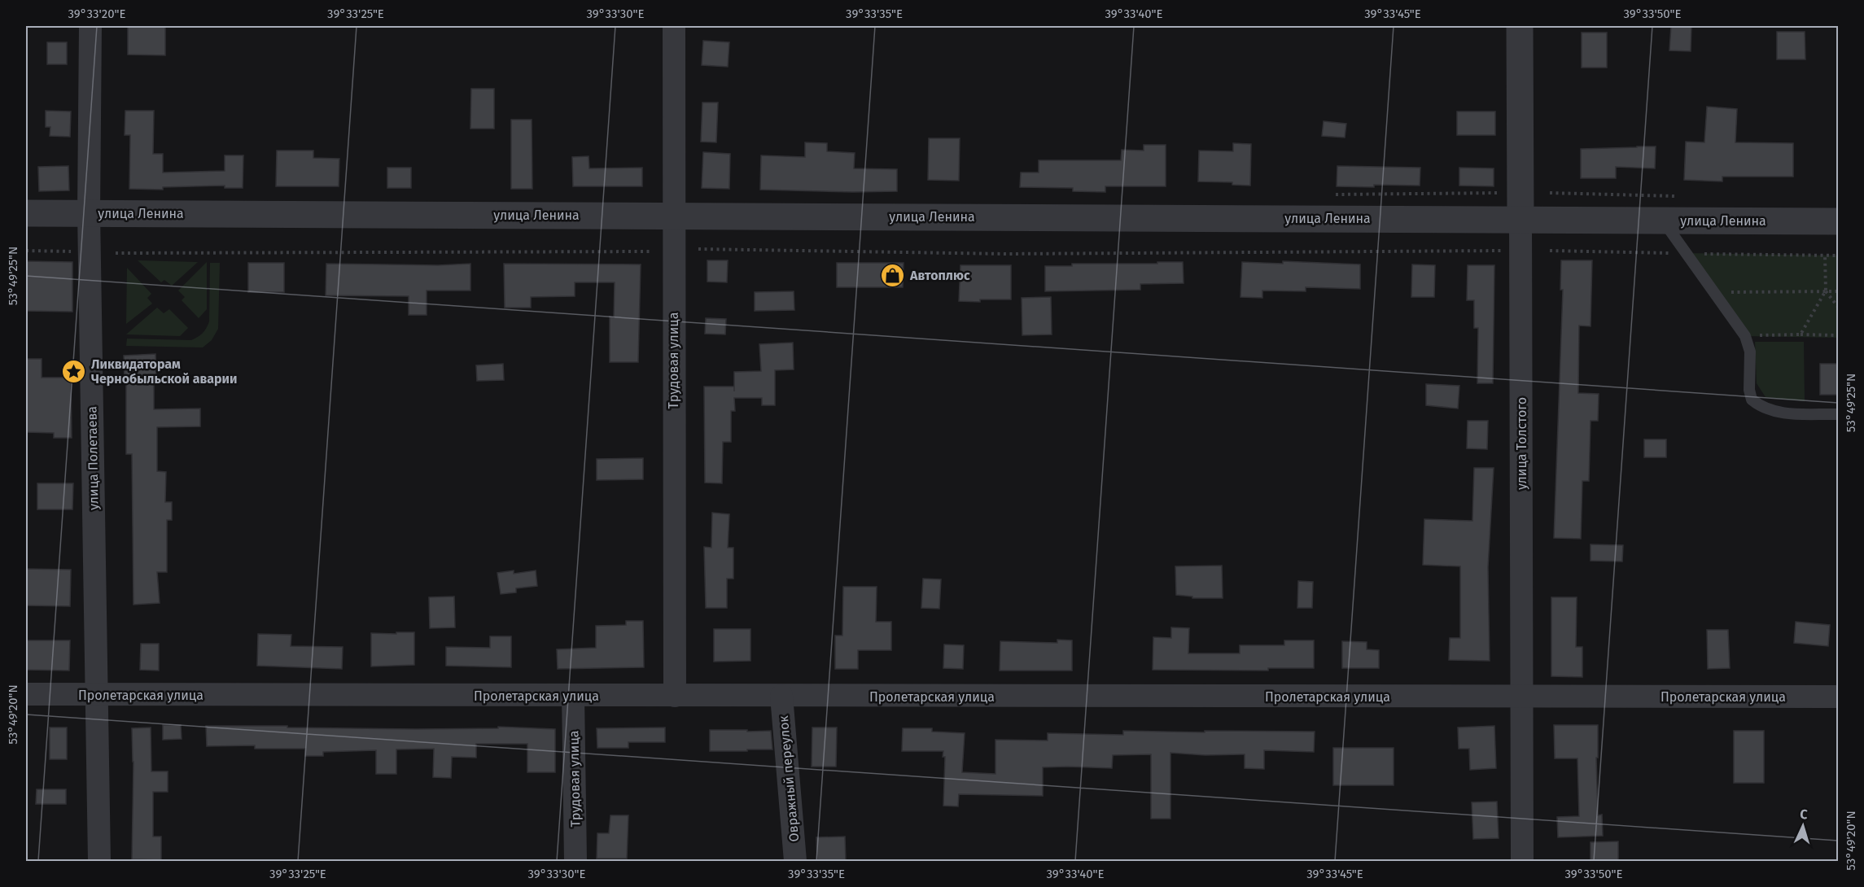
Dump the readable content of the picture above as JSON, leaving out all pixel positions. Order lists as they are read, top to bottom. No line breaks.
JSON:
{"streets":{"street":["улица Ленина","Трудовая улица","улица Толстого","улица Полетаева","Пролетарская улица","Овражный переулок"]},"crossings":[["улица Ленина","Трудовая улица"],["улица Ленина","улица Толстого"],["улица Ленина","улица Полетаева"],["Трудовая улица","Пролетарская улица"],["улица Толстого","Пролетарская улица"],["улица Полетаева","Пролетарская улица"],["Пролетарская улица","Овражный переулок"]],"places":{"shop":["Автоплюс"],"place":["Ликвидаторам Чернобыльской аварии"]},"north":"top","coordinates":["39°33'20\"E","39°33'25\"E","39°33'30\"E","39°33'35\"E","39°33'40\"E","39°33'45\"E","39°33'50\"E","53°49'25\"N","53°49'20\"N"]}
